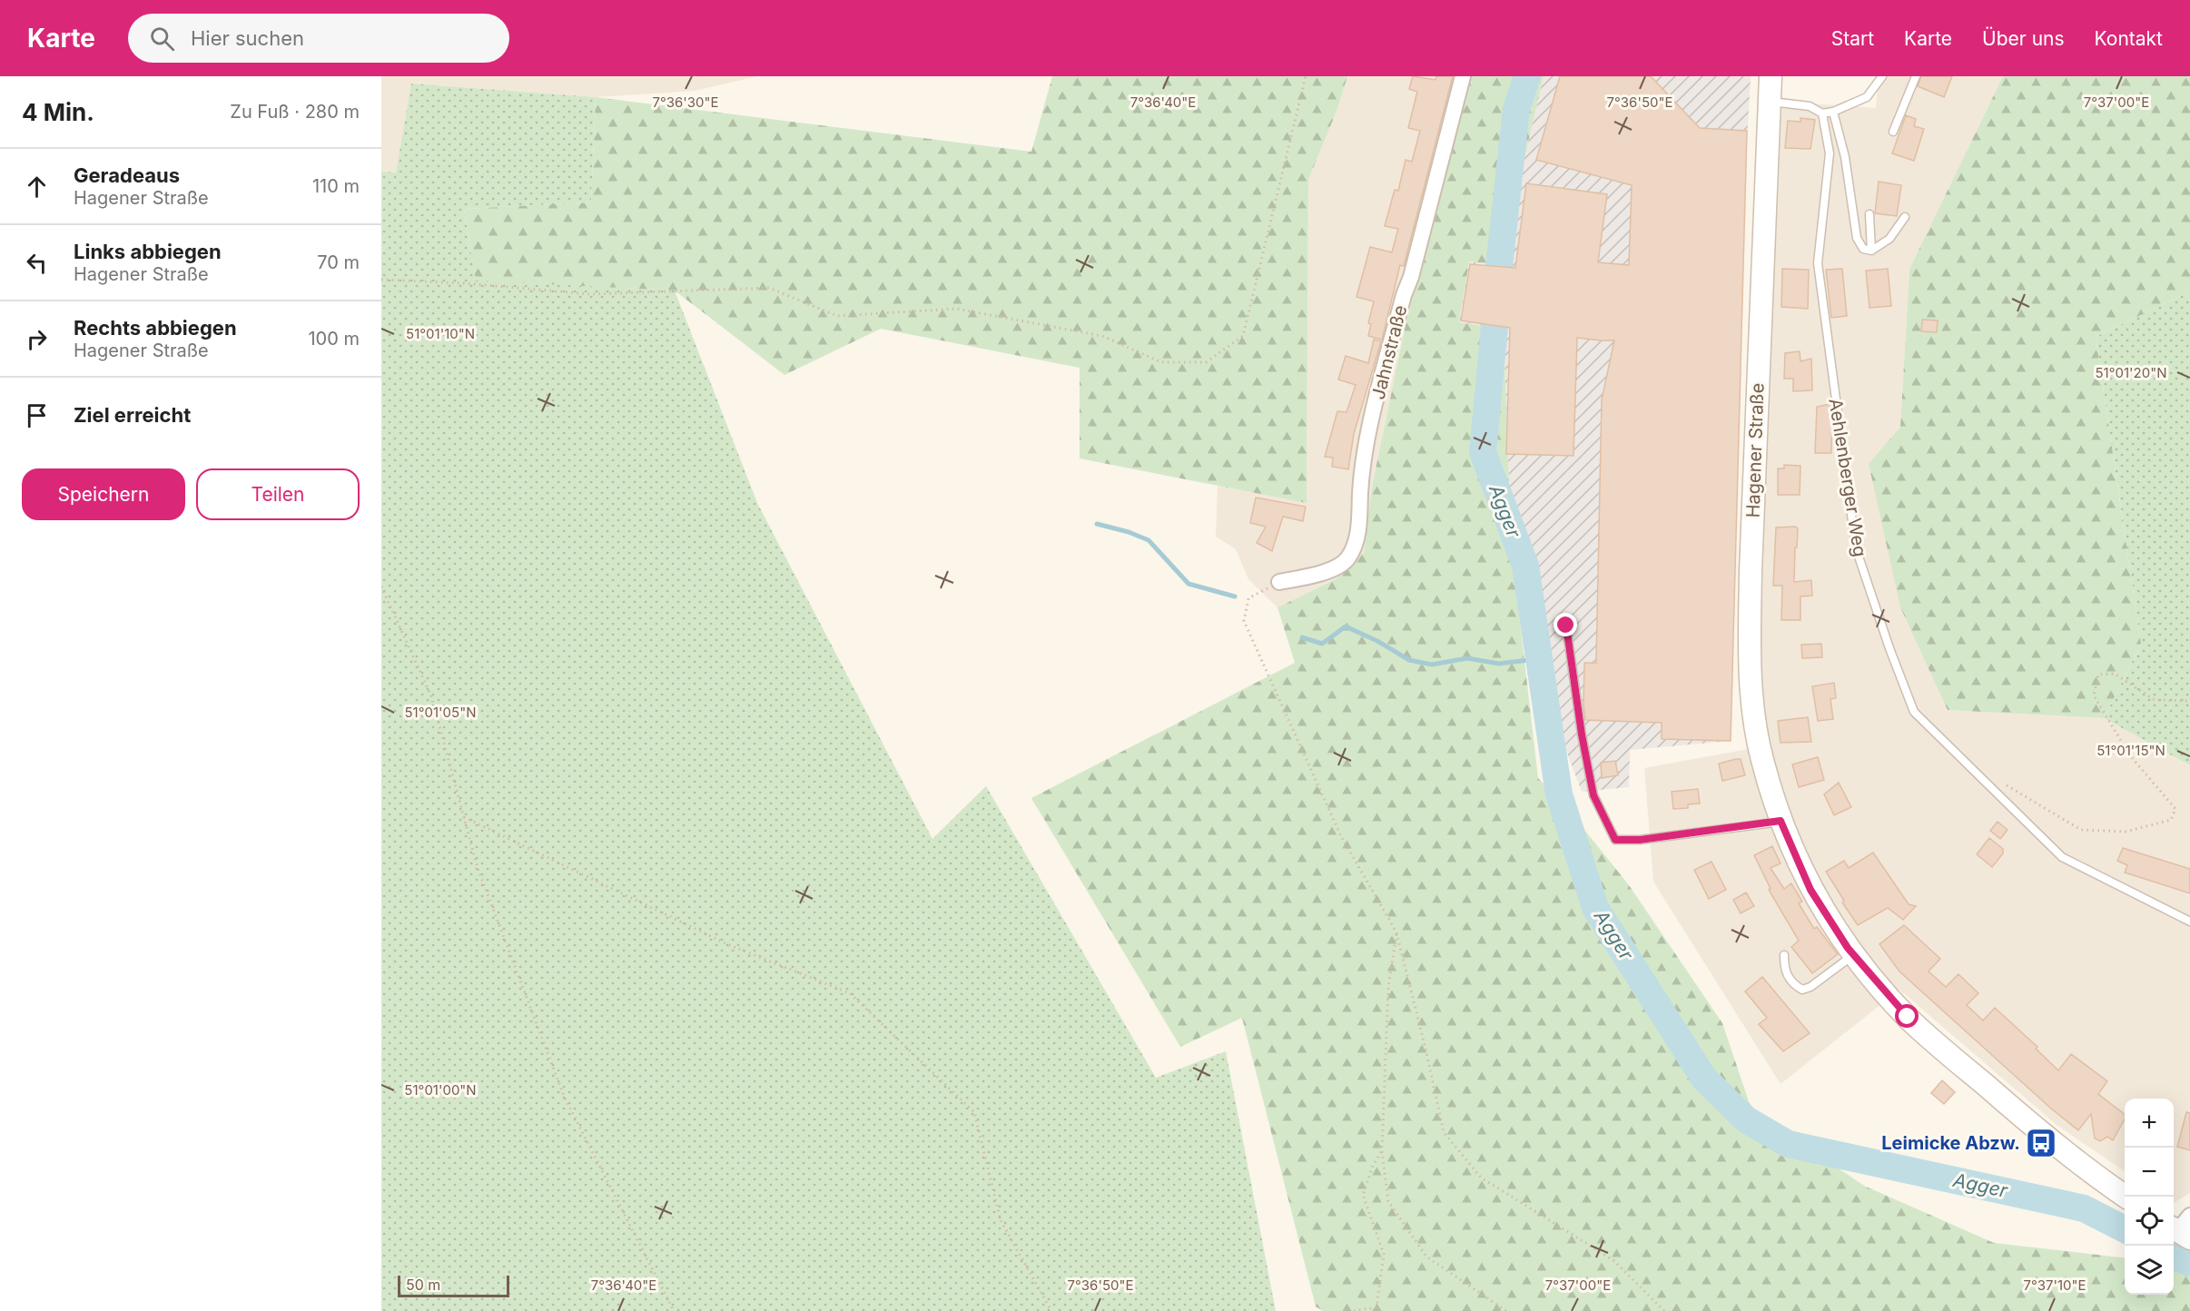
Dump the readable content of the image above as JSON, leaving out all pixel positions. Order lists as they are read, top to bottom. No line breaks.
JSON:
{"streets":{"main road":["Hagener Straße"],"street":["Jahnstraße"],"lane":["Aehlenberger Weg"]},"water":["Agger"],"places":{"bus stop":["Leimicke Abzw."]},"scale_bar":"50 m","page":{"header":"Karte","search":"Hier suchen","nav":["Start","Karte","Über uns","Kontakt"],"heading":["4 Min.","Zu Fuß · 280 m"],"list":[["Geradeaus","Hagener Straße","110 m"],["Links abbiegen","Hagener Straße","70 m"],["Rechts abbiegen","Hagener Straße","100 m"],"Ziel erreicht"],"buttons":["Speichern","Teilen"],"map_buttons":["+","−"],"scale":"50 m"},"coordinates":["7°36'30\"E","7°36'40\"E","7°37'00\"E","7°36'50\"E","51°01'10\"N","51°01'20\"N","51°01'05\"N","51°01'15\"N","51°01'00\"N","7°37'10\"E"]}
